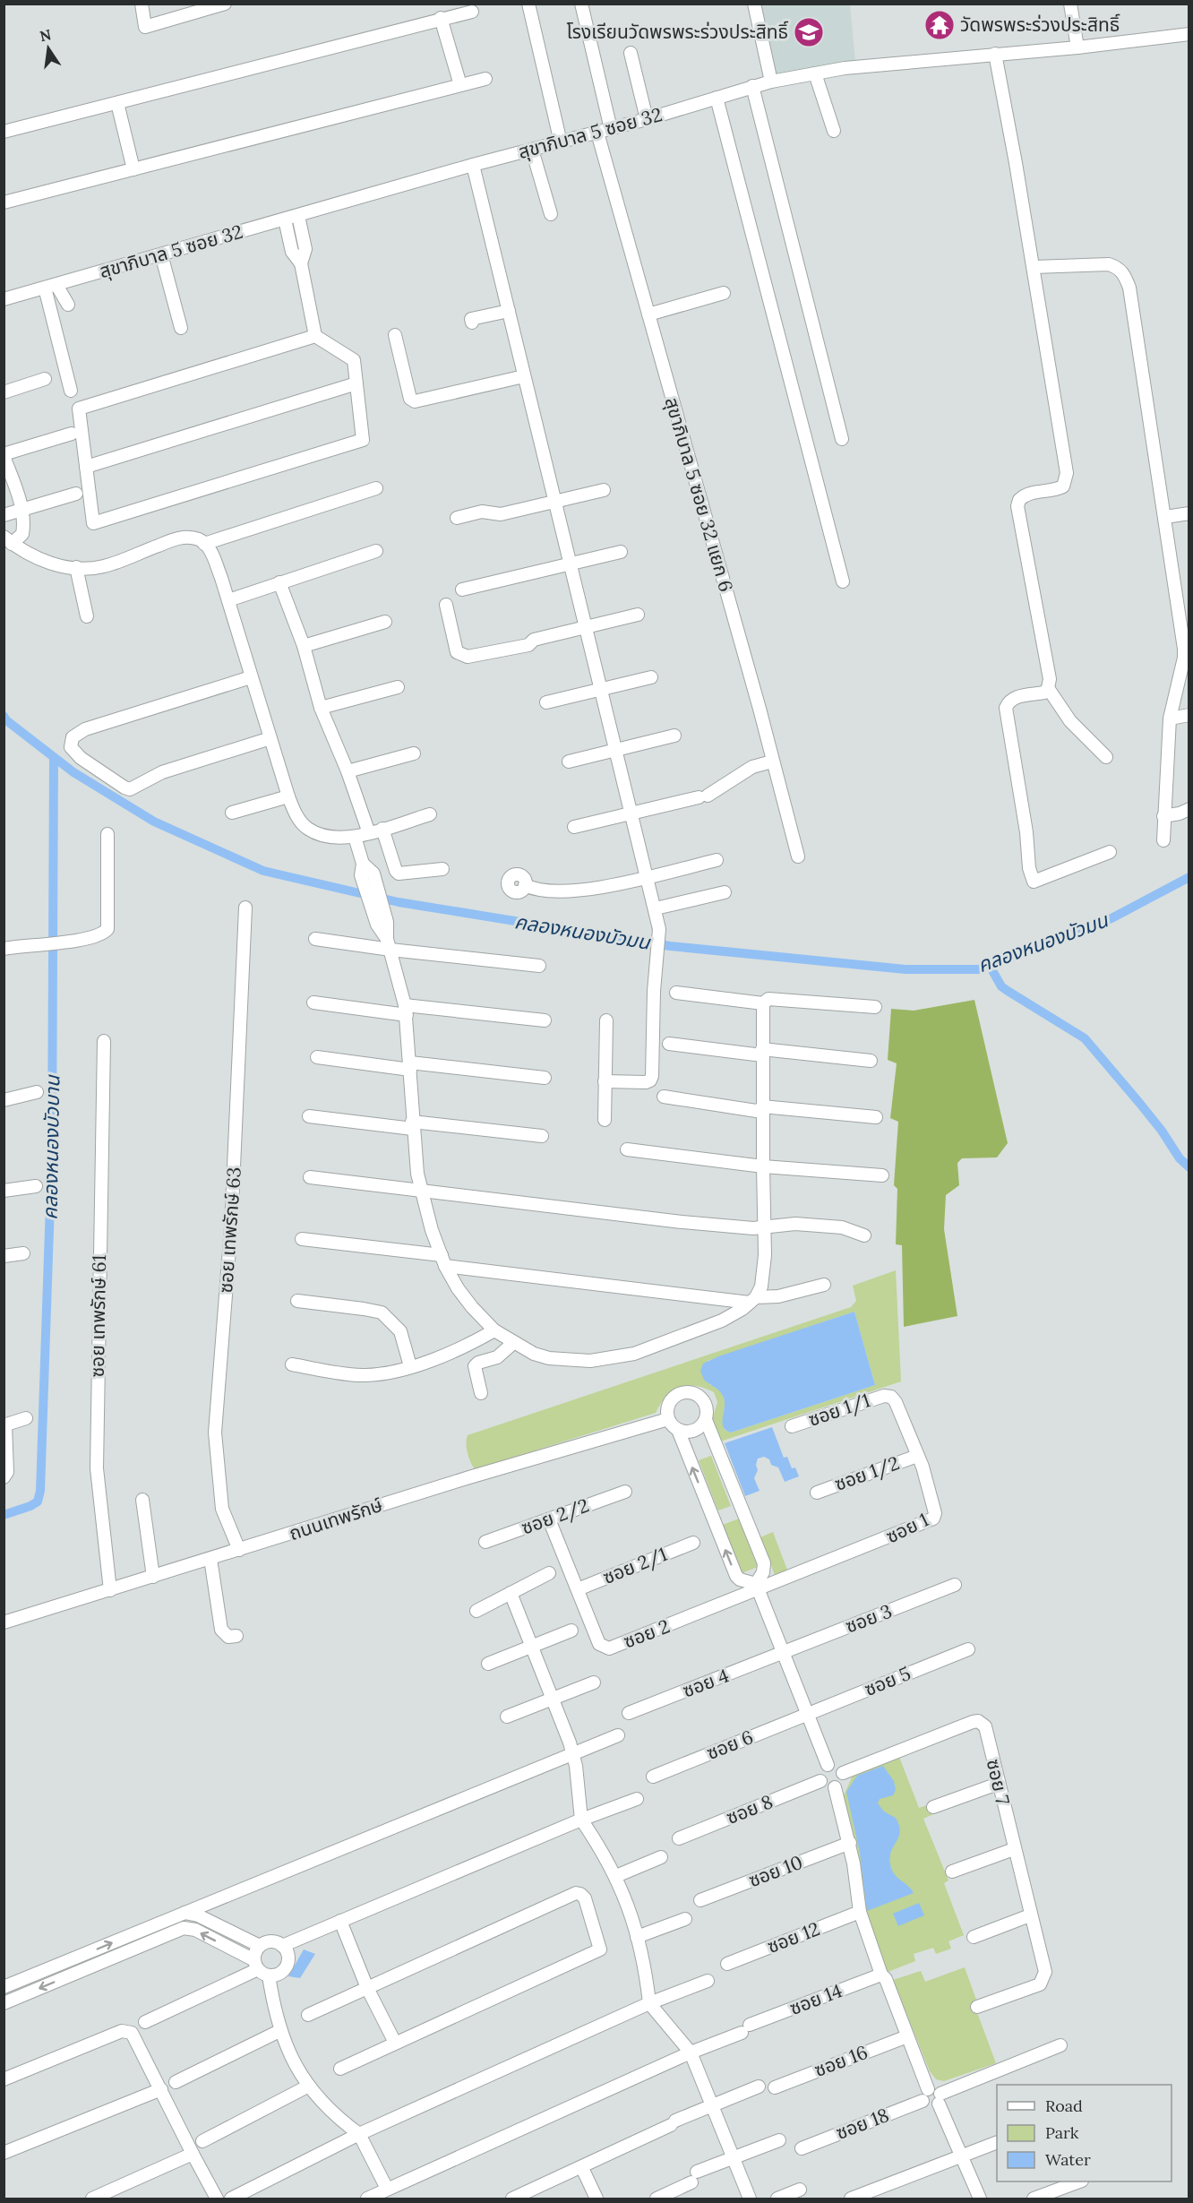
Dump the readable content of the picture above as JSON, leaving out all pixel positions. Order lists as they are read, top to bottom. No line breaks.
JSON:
{"streets":{"street":["สุขาภิบาล 5 ซอย 32","สุขาภิบาล 5 ซอย 32 แยก 6","ซอย เทพรักษ์ 63","ซอย เทพรักษ์ 61","ซอย 1/1","ซอย 1/2","ซอย 2/2","ถนนเทพรักษ์","ซอย 1","ซอย 2/1","ซอย 3","ซอย 2","ซอย 5","ซอย 4","ซอย 6","ซอย 7","ซอย 8","ซอย 10","ซอย 12","ซอย 14","ซอย 16","ซอย 18"]},"crossings":[["สุขาภิบาล 5 ซอย 32","สุขาภิบาล 5 ซอย 32 แยก 6"],["ซอย เทพรักษ์ 63","ถนนเทพรักษ์"],["ซอย เทพรักษ์ 61","ถนนเทพรักษ์"],["ซอย 1/1","ซอย 1"],["ซอย 1/2","ซอย 1"],["ซอย 2/2","ซอย 2"],["ซอย 1","ซอย 2"],["ซอย 2/1","ซอย 2"],["ซอย 3","ซอย 4"],["ซอย 5","ซอย 6"],["ซอย 7","ซอย 8"]],"water":["คลองหนองบัวมน","คลองหนองบัวบาน"],"places":{"temple":["วัดพรพระร่วงประสิทธิ์"],"school or university":["โรงเรียนวัดพรพระร่วงประสิทธิ์"]},"legend":["Road","Park","Water"],"north":"top"}
